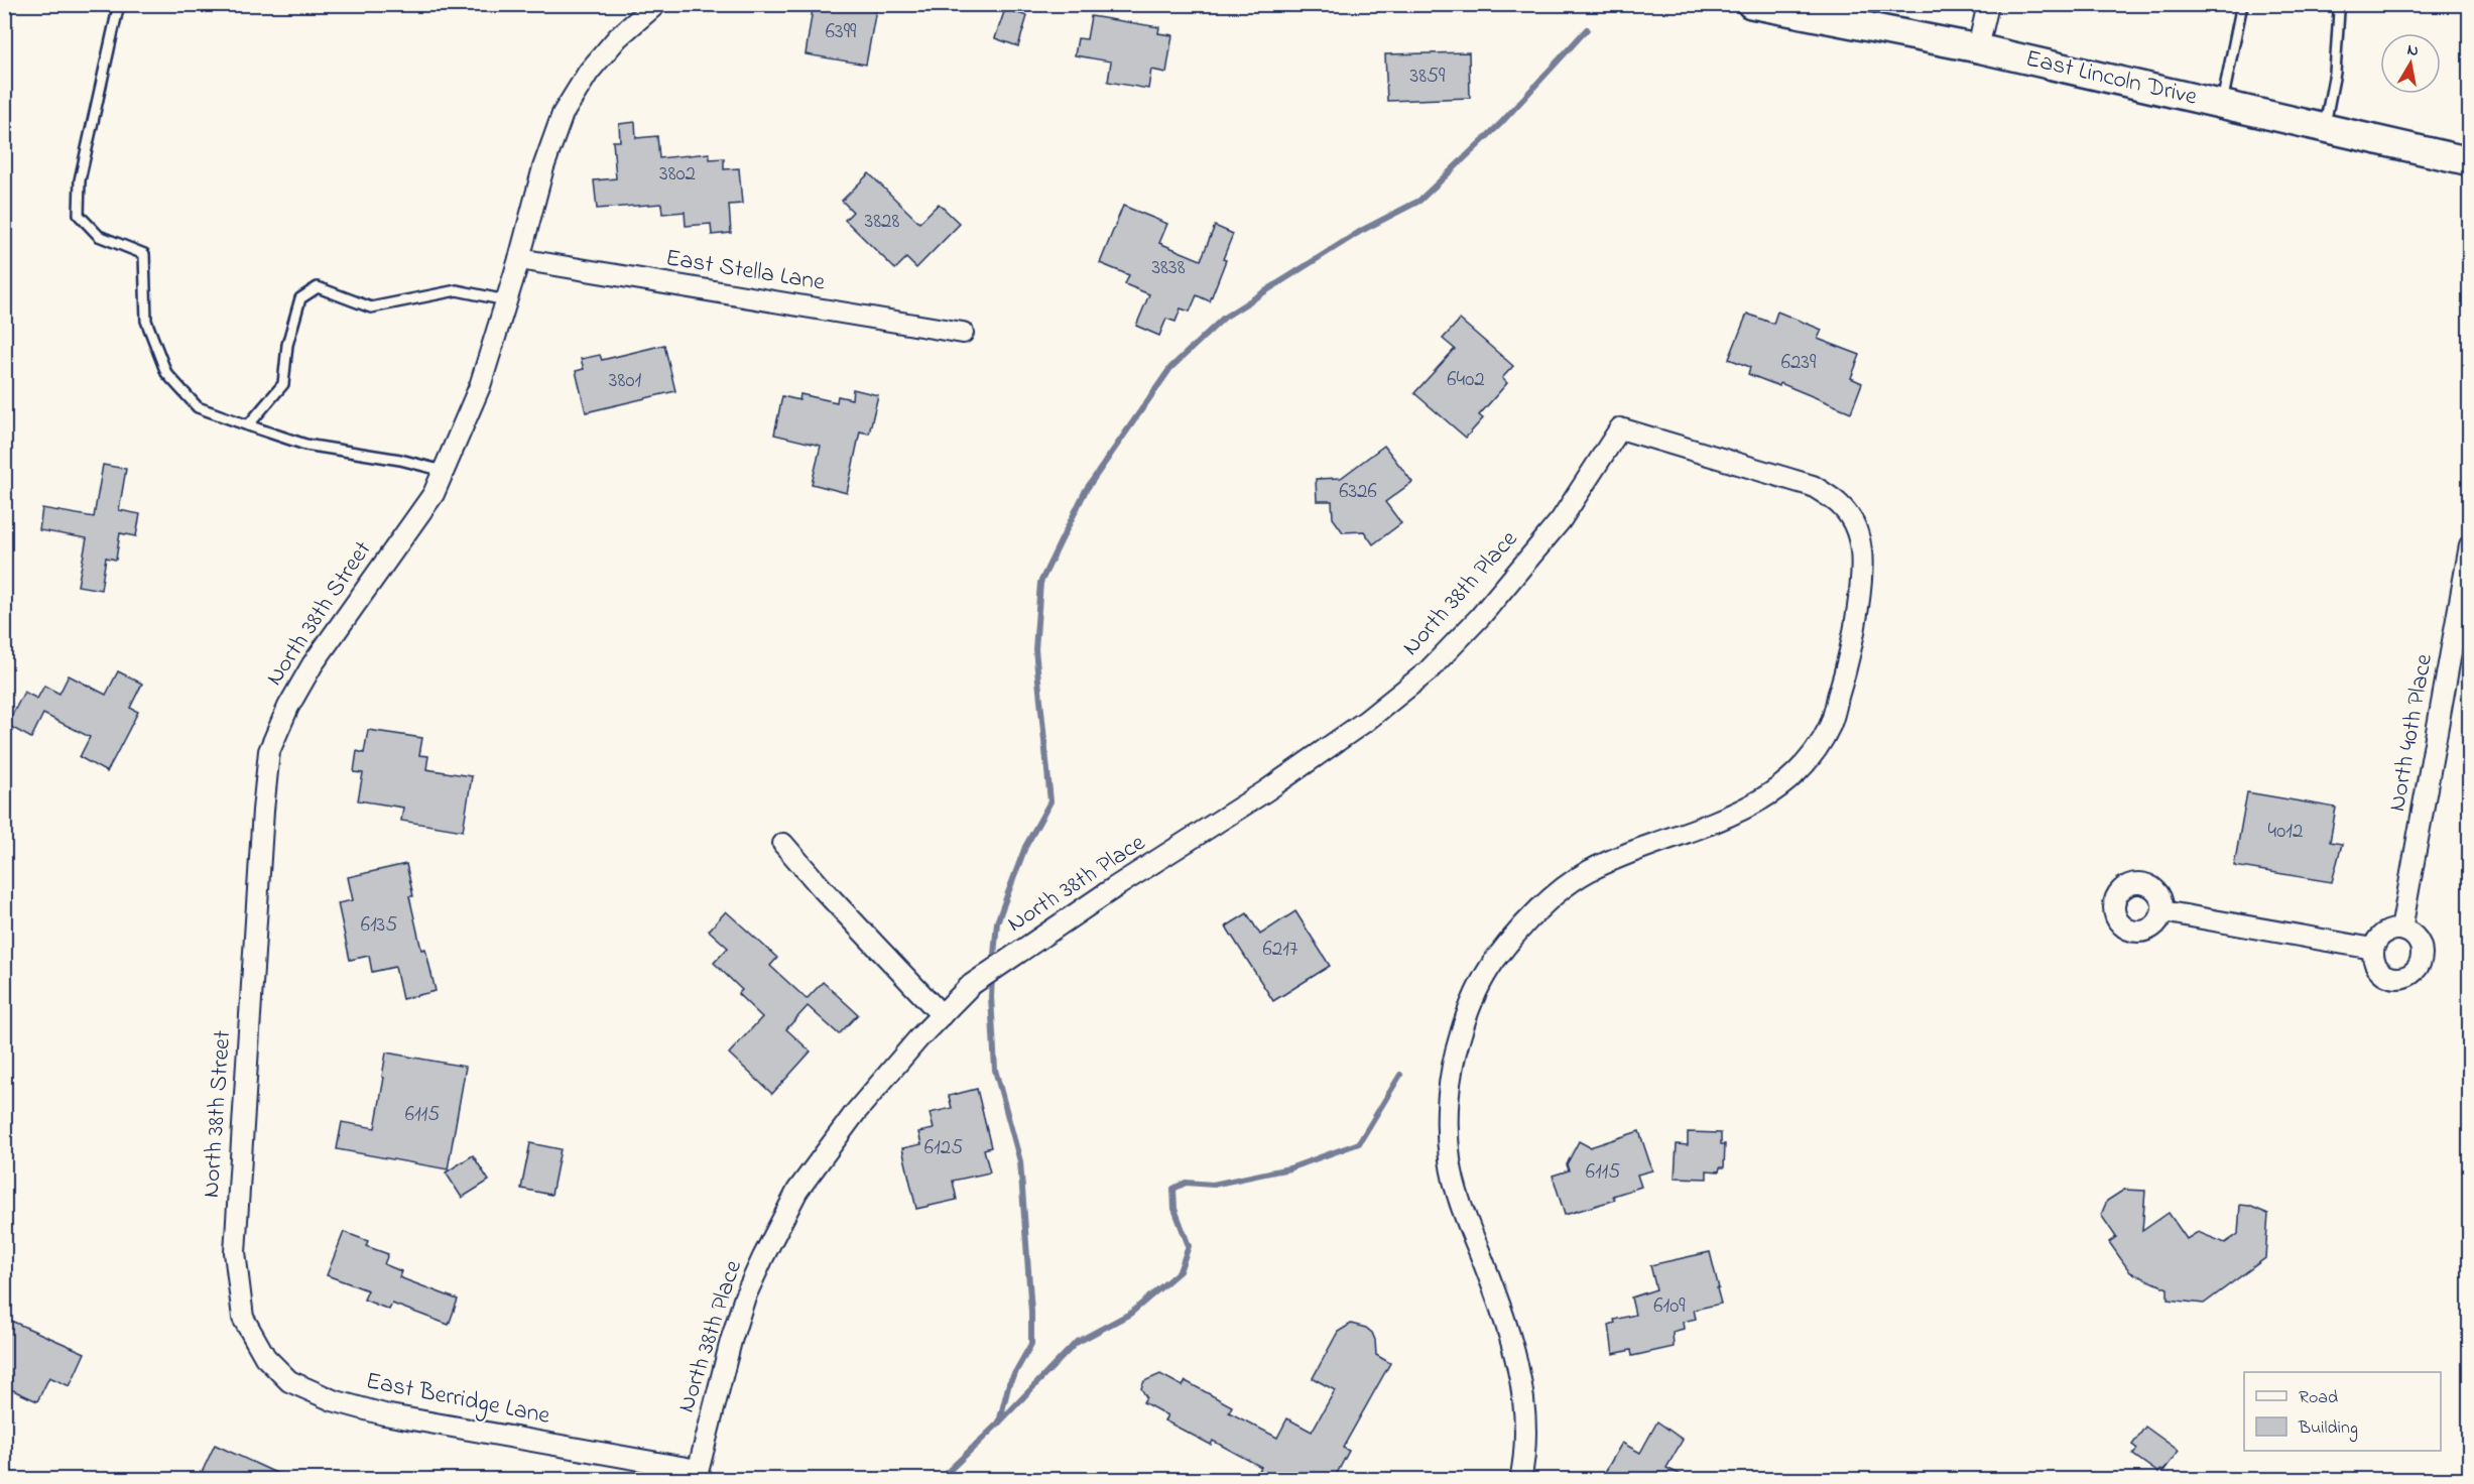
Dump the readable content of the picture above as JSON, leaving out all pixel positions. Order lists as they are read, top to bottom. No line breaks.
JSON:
{"streets":{"main road":["East Lincoln Drive"],"street":["East Stella Lane","North 38th Place","North 38th Street","North 40th Place","East Berridge Lane"]},"crossings":[["East Stella Lane","North 38th Street"],["North 38th Place","East Berridge Lane"],["North 38th Street","East Berridge Lane"]],"house_numbers":["6399","3859","3802","3828","3838","6239","6402","3801","6326","4012","6135","6217","6115","6125","6115","6109"],"legend":["Road","Building"],"north":"top"}
